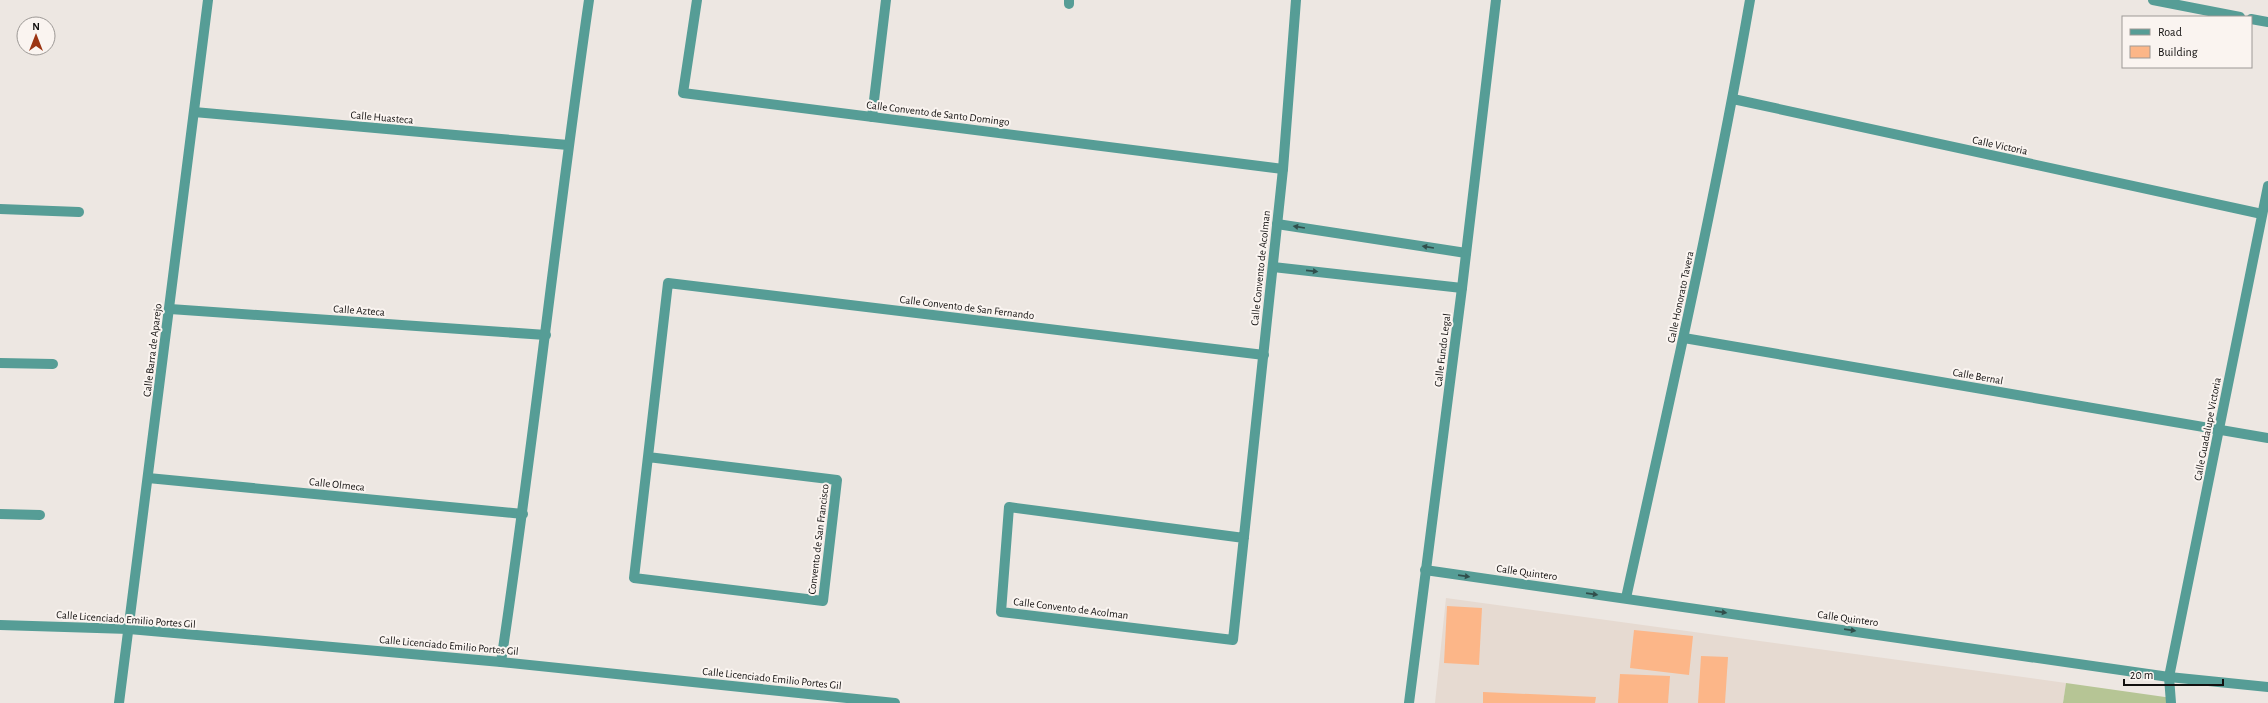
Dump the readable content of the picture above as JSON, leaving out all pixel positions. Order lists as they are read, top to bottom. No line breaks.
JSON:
{"streets":{"street":["Calle Convento de Santo Domingo","Calle Huasteca","Calle Victoria","Calle Convento de Acolman","Calle Honorato Tavera","Calle Convento de San Fernando","Calle Azteca","Calle Barra de Aparejo","Calle Fundo Legal","Calle Bernal","Calle Guadalupe Victoria","Calle Olmeca","Convento de San Francisco","Calle Quintero","Calle Licenciado Emilio Portes Gil"]},"crossings":[["Calle Convento de Santo Domingo","Calle Convento de Acolman"],["Calle Huasteca","Calle Barra de Aparejo"],["Calle Victoria","Calle Honorato Tavera"],["Calle Victoria","Calle Guadalupe Victoria"],["Calle Convento de Acolman","Calle Convento de San Fernando"],["Calle Honorato Tavera","Calle Bernal"],["Calle Honorato Tavera","Calle Quintero"],["Calle Convento de San Fernando","Convento de San Francisco"],["Calle Azteca","Calle Barra de Aparejo"],["Calle Barra de Aparejo","Calle Olmeca"],["Calle Barra de Aparejo","Calle Licenciado Emilio Portes Gil"],["Calle Fundo Legal","Calle Quintero"],["Calle Bernal","Calle Guadalupe Victoria"],["Calle Guadalupe Victoria","Calle Quintero"]],"one_way":["Calle Quintero"],"legend":["Road","Building"],"scale_bar":"20 m","north":"top"}
